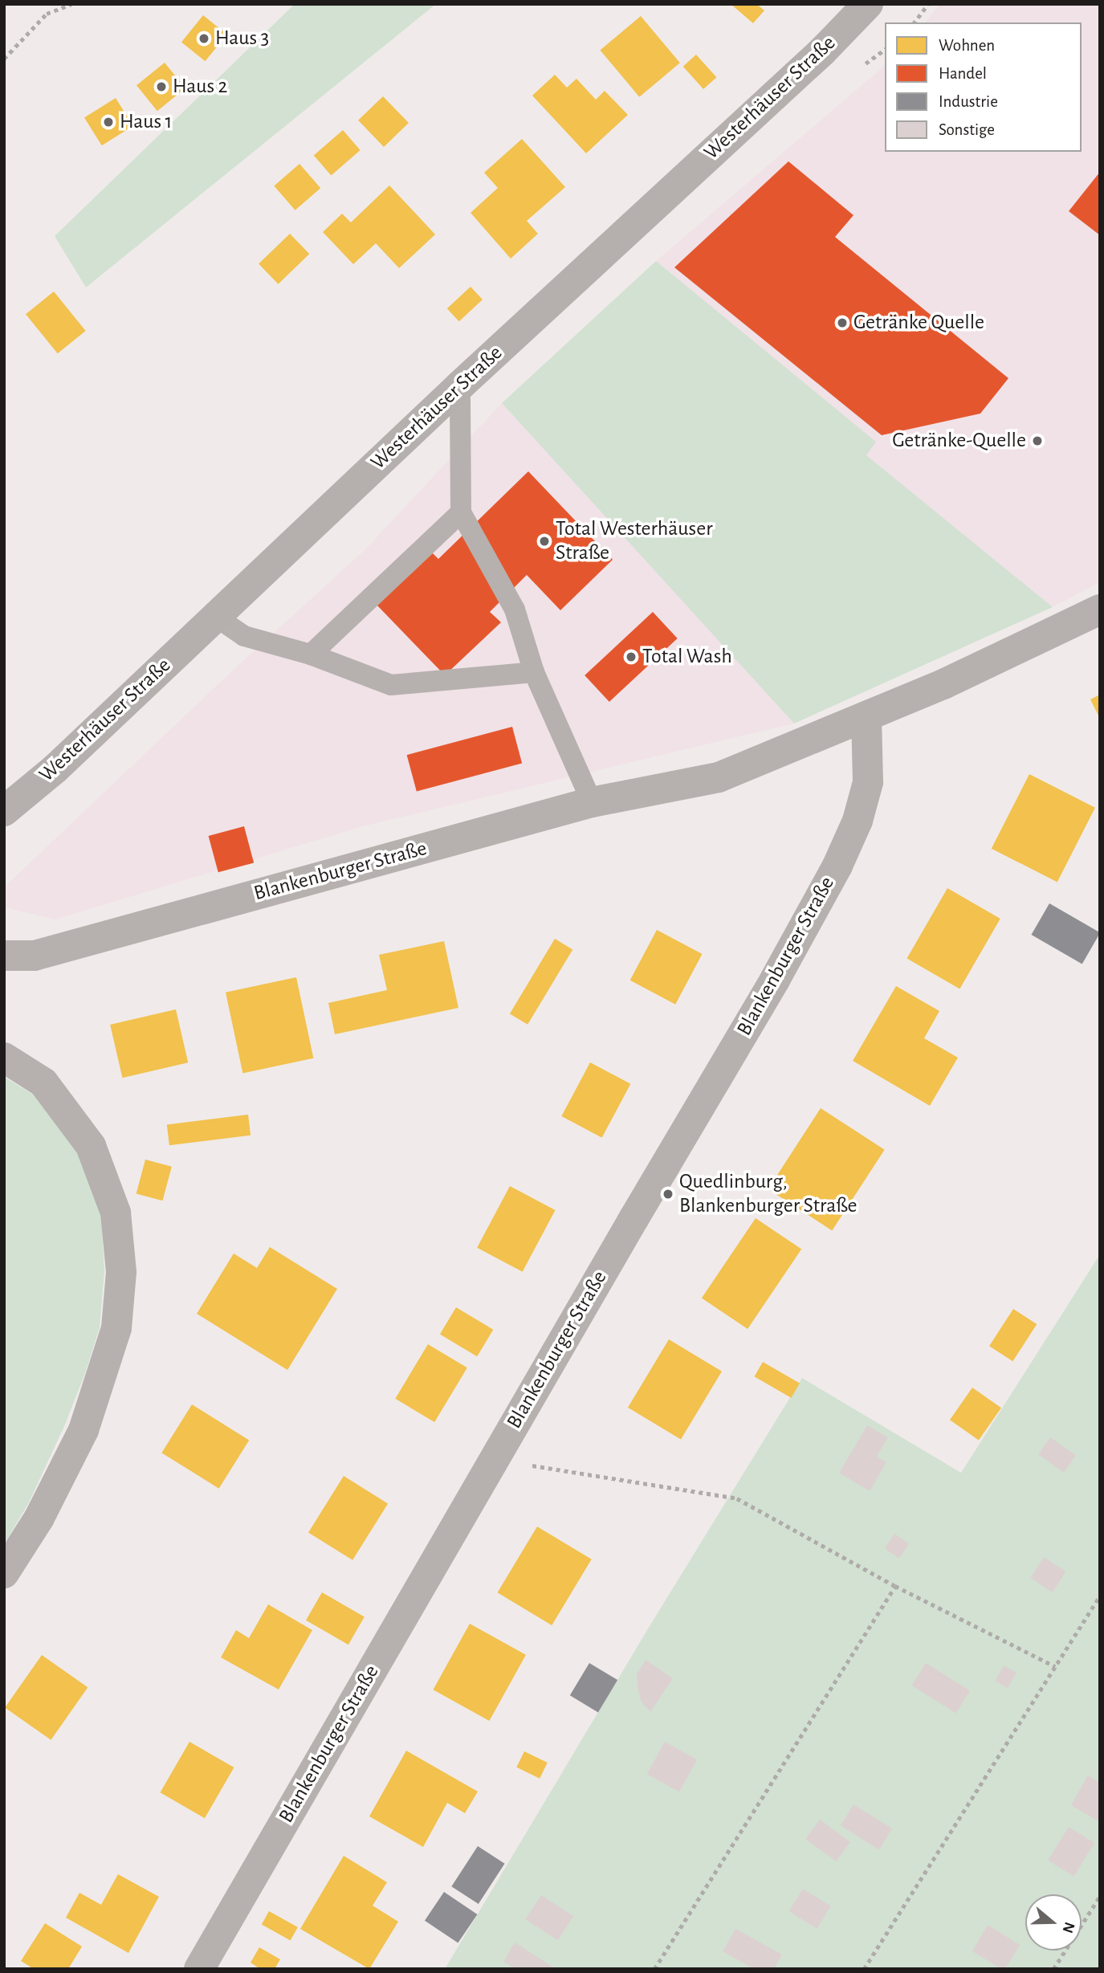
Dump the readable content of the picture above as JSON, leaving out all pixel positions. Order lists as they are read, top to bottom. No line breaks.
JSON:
{"streets":{"main road":["Westerhäuser Straße"],"street":["Blankenburger Straße"]},"places":["Haus 3","Haus 2","Haus 1","Getränke Quelle","Getränke-Quelle","Total Westerhäuser Straße","Total Wash","Quedlinburg, Blankenburger Straße"],"legend":["Wohnen","Handel","Industrie","Sonstige"],"north":"right"}
